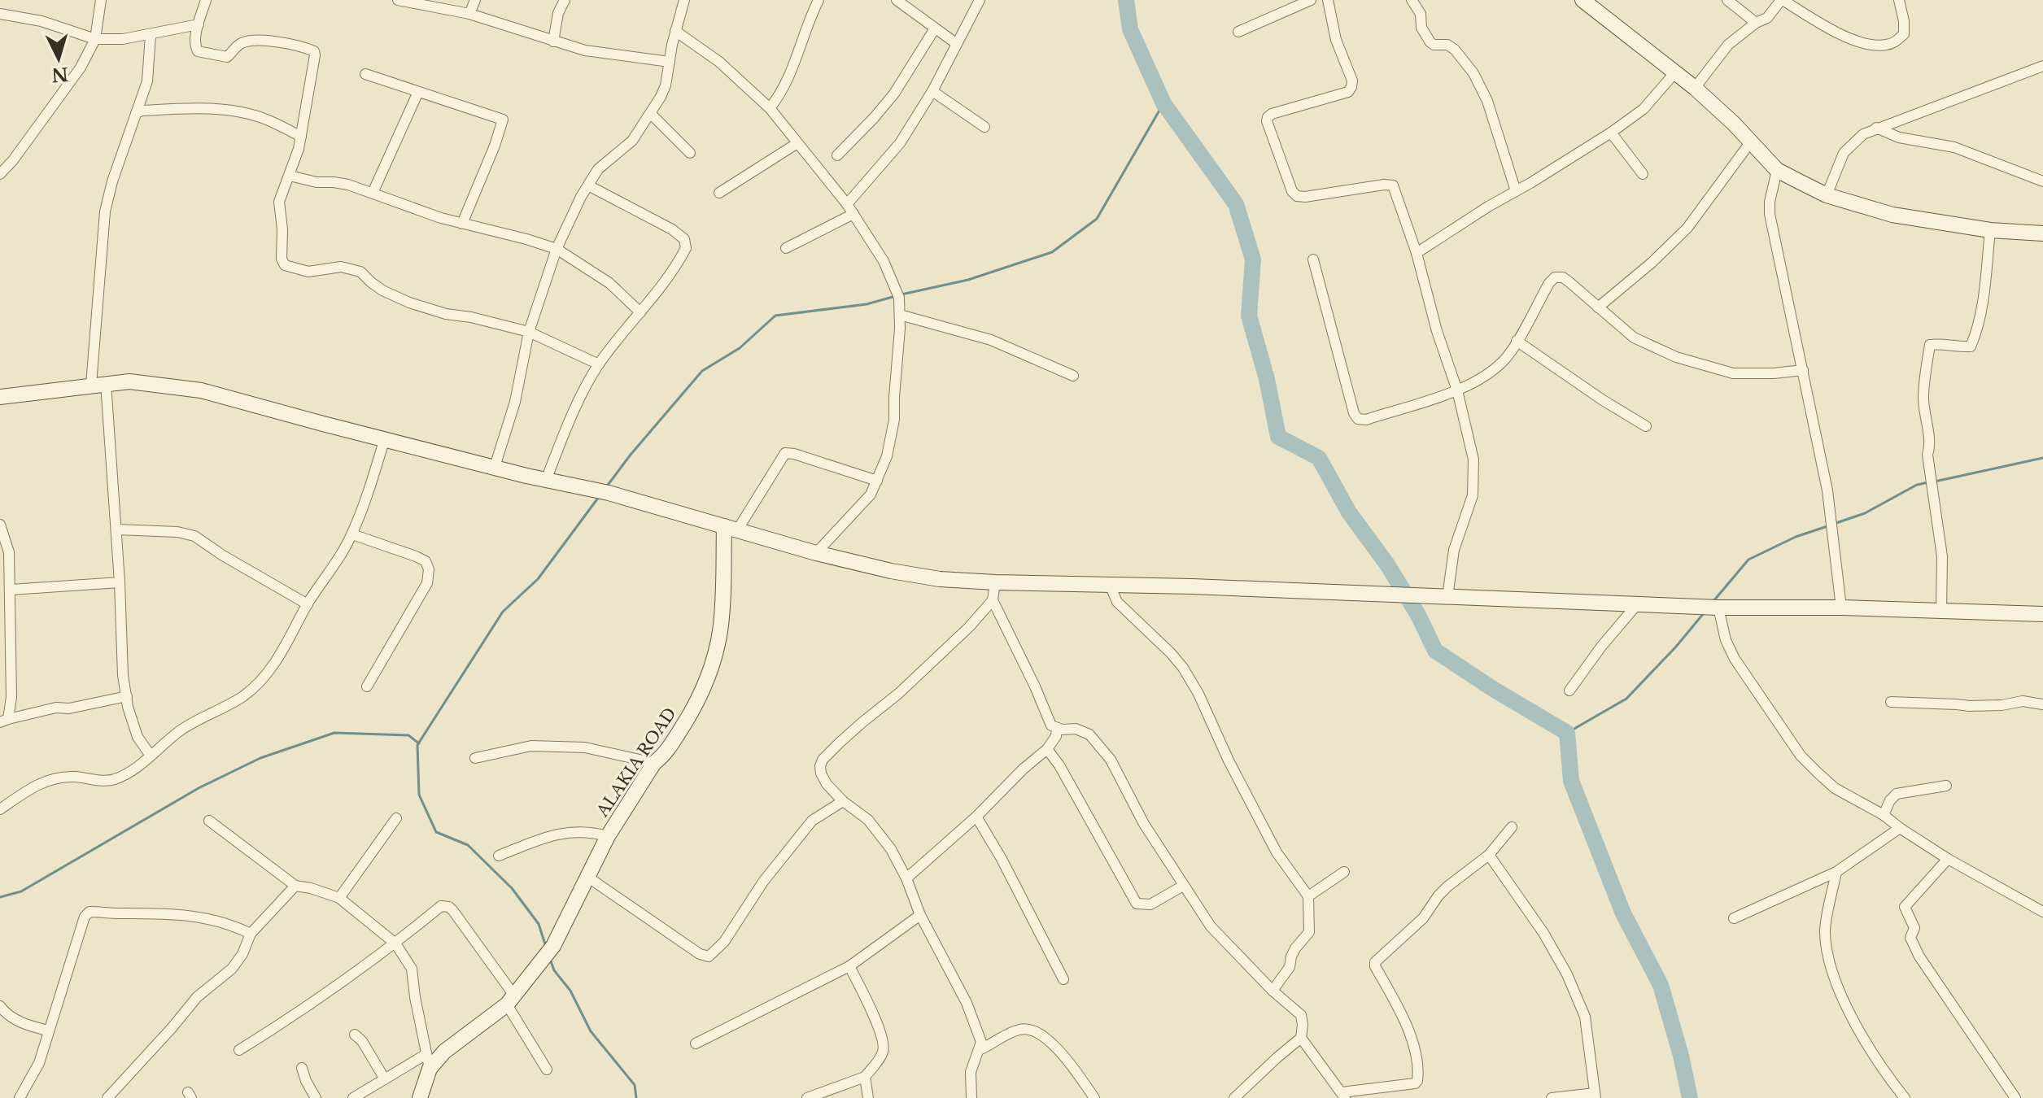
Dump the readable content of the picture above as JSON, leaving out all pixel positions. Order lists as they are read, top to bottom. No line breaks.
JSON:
{"streets":{"main road":["ALAKIA ROAD"]},"north":"bottom"}
